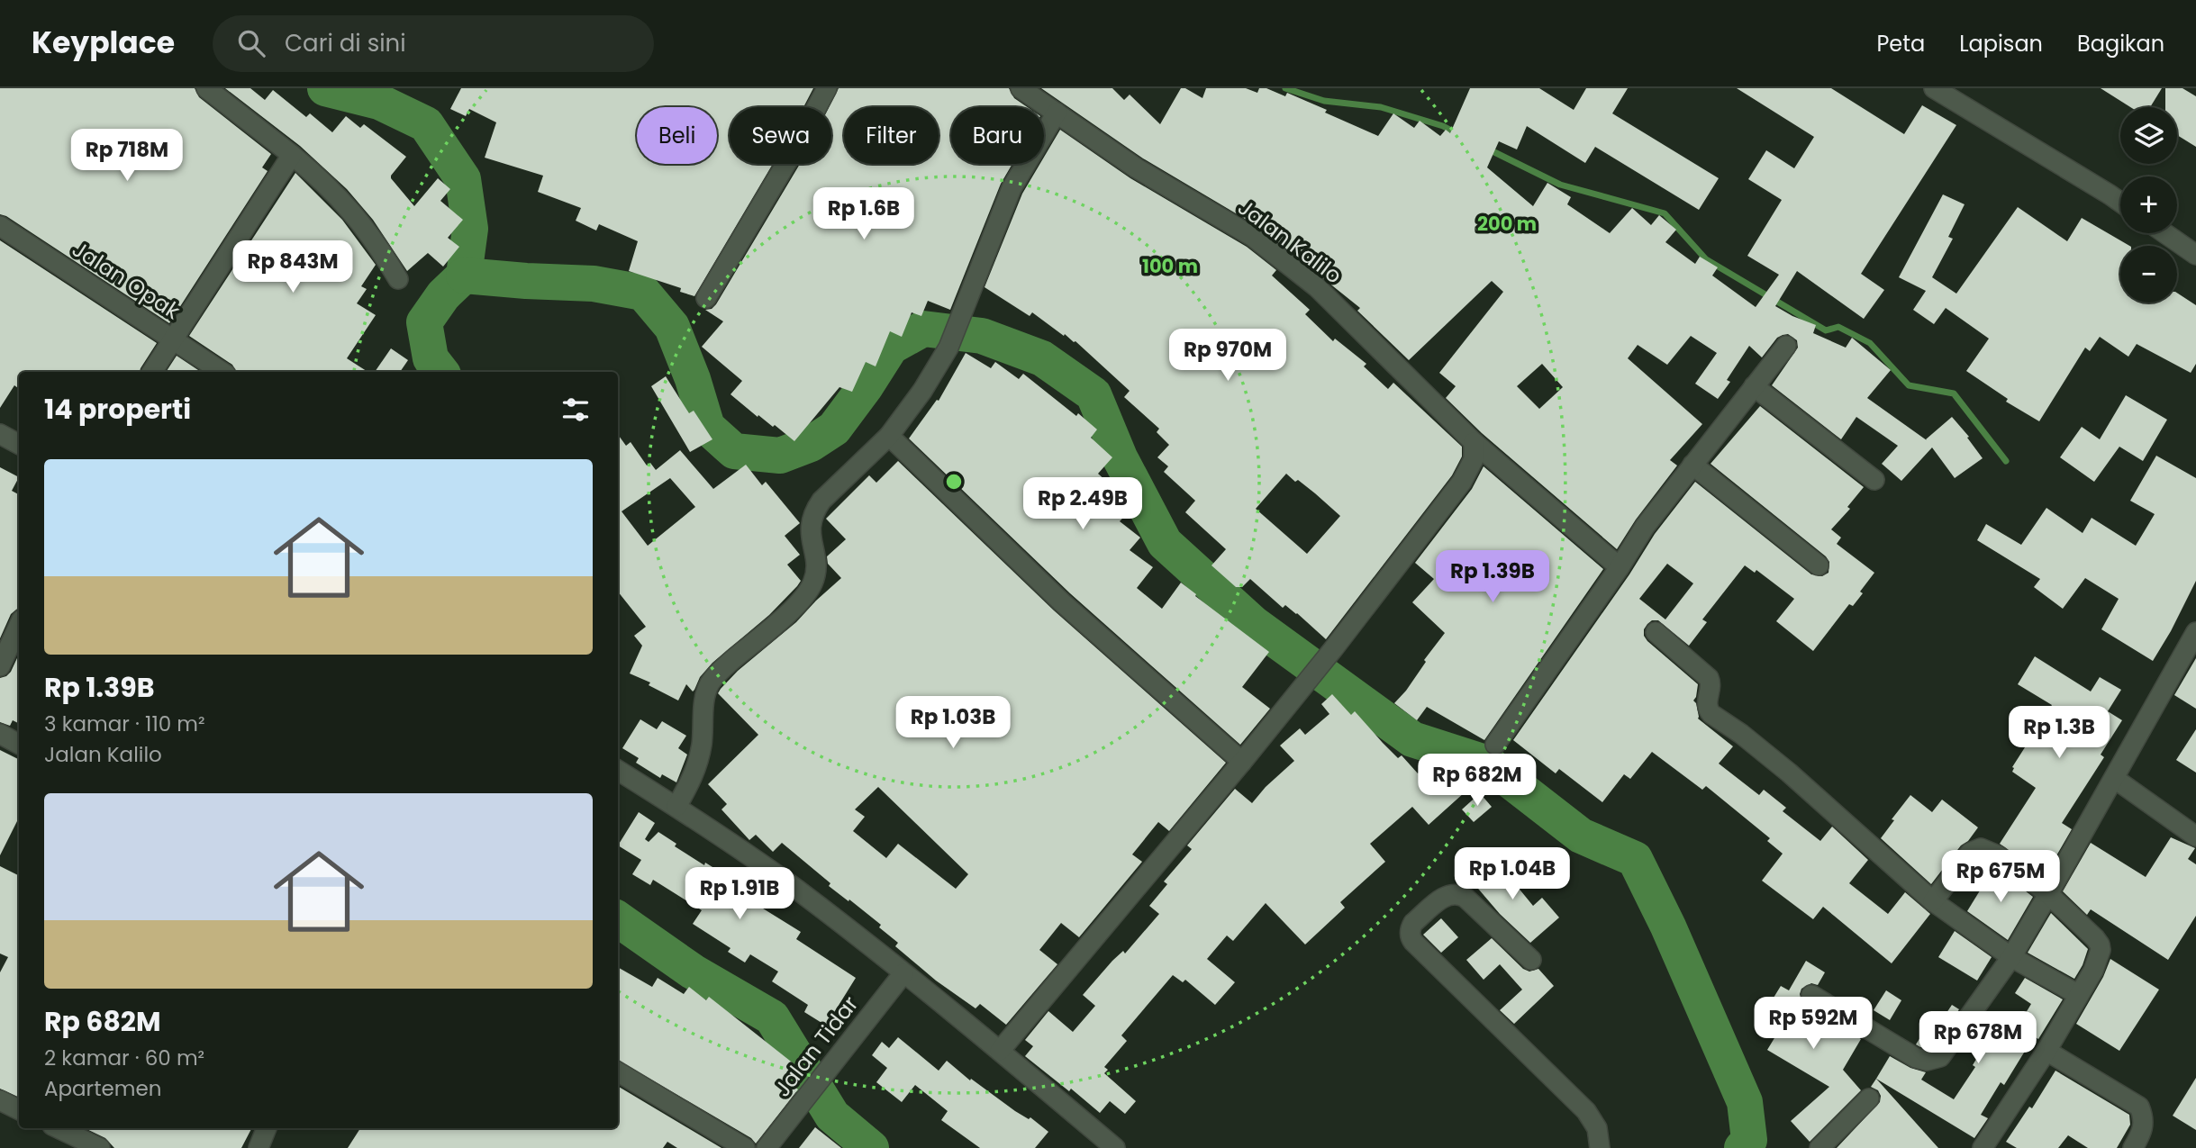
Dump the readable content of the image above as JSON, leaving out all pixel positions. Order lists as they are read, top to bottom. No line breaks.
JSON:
{"streets":{"street":["Jalan Kalilo","Jalan Opak","Jalan Tidar"]},"page":{"header":"Keyplace","search":"Cari di sini","nav":["Peta","Lapisan","Bagikan"],"map_buttons":["+","−"],"chip":["Beli","Sewa","Filter","Baru"],"price":["Rp 718M","Rp 1.6B","Rp 843M","Rp 970M","Rp 2.49B","Rp 1.39B","Rp 1.03B","Rp 1.3B","Rp 682M","Rp 1.04B","Rp 675M","Rp 1.91B","Rp 592M","Rp 678M"],"heading":"14 properti","list":[{"name":"Rp 1.39B","note":"3 kamar · 110 m² · Jalan Kalilo"},{"name":"Rp 682M","note":"2 kamar · 60 m² · Apartemen"}]},"rings":["200 m","100 m"]}
